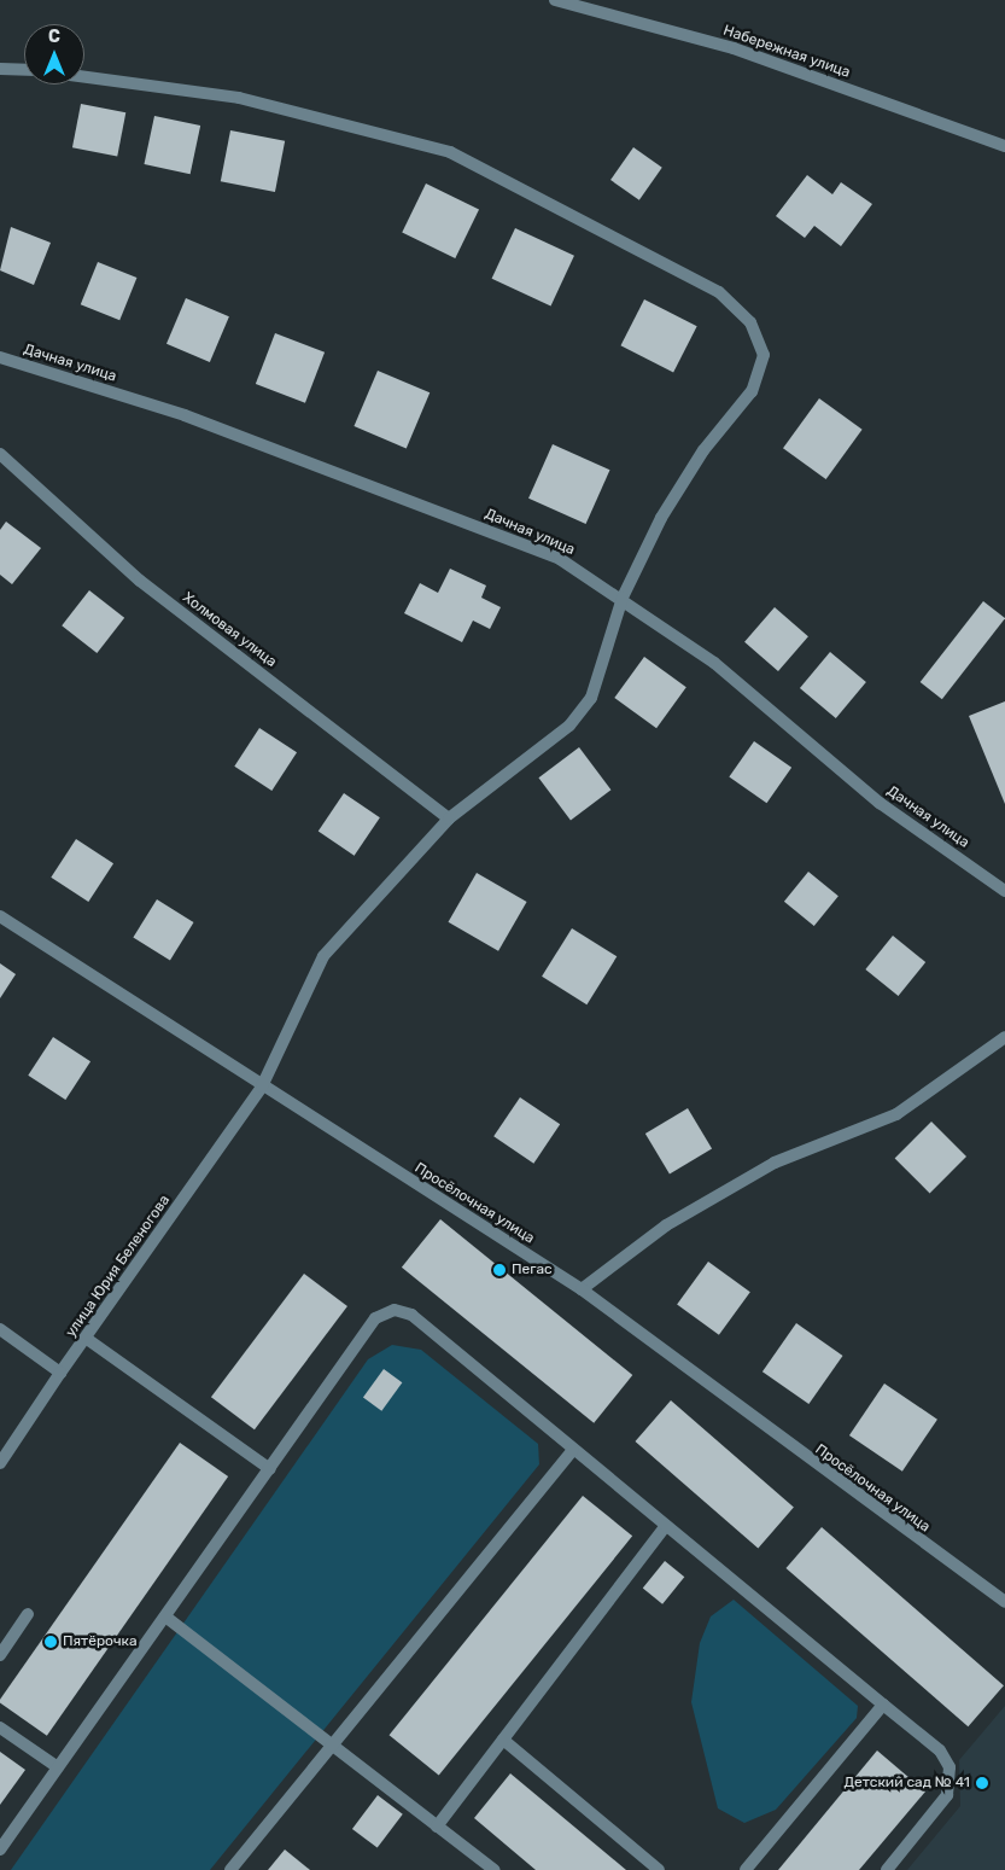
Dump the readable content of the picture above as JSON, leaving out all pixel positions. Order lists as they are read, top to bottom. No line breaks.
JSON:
{"streets":{"street":["Набережная улица","Дачная улица","Холмовая улица","Просёлочная улица","улица Юрия Беленогова"]},"crossings":[["Дачная улица","улица Юрия Беленогова"],["Холмовая улица","улица Юрия Беленогова"],["Просёлочная улица","улица Юрия Беленогова"]],"places":["Пегас","Пятёрочка","Детский сад № 41"],"north":"top"}
